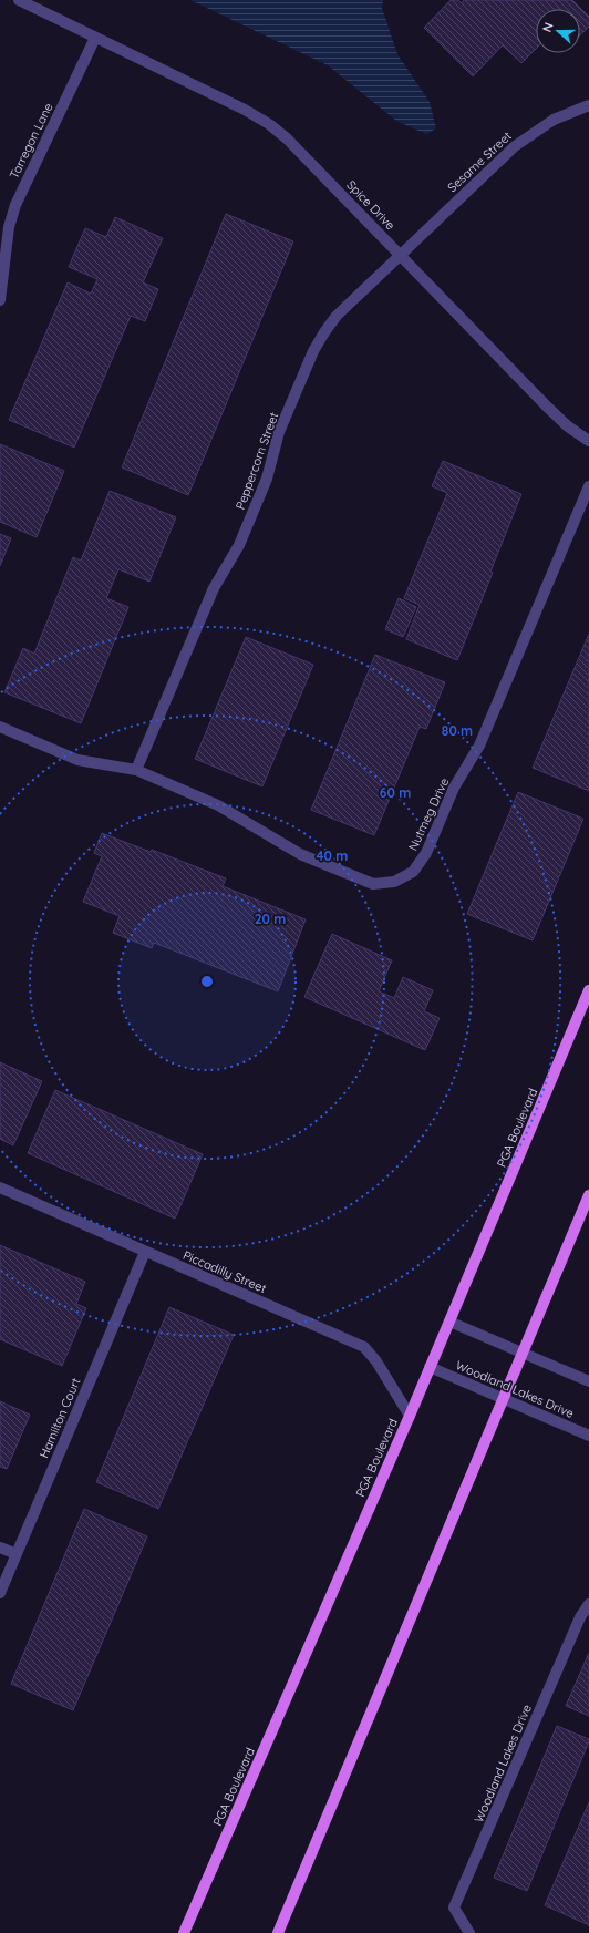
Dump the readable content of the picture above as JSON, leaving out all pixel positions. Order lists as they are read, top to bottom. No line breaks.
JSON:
{"streets":{"main road":["PGA Boulevard"],"street":["Tarregon Lane","Sesame Street","Spice Drive","Peppercorn Street","Nutmeg Drive","Piccadilly Street","Woodland Lakes Drive","Hamilton Court"]},"crossings":[["Tarregon Lane","Spice Drive"],["Sesame Street","Spice Drive"],["Sesame Street","Peppercorn Street"],["Spice Drive","Peppercorn Street"],["Peppercorn Street","Nutmeg Drive"],["PGA Boulevard","Piccadilly Street"],["PGA Boulevard","Woodland Lakes Drive"],["Piccadilly Street","Hamilton Court"]],"north":"left","rings":["80 m","60 m","40 m","20 m"]}
